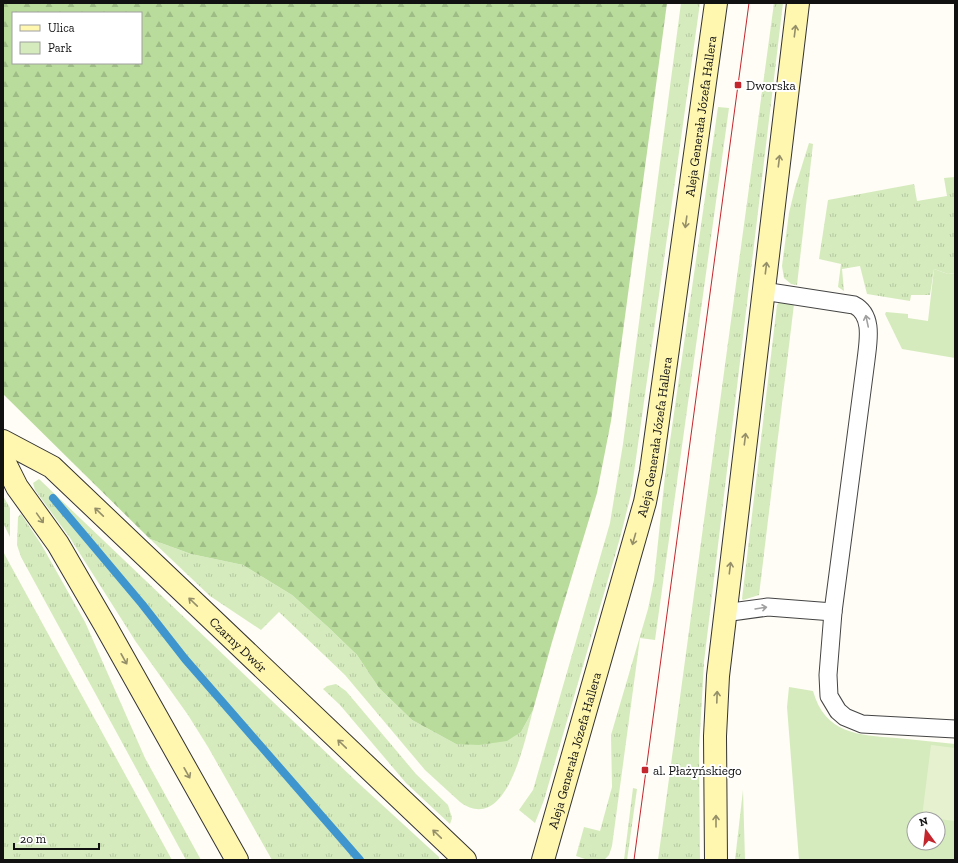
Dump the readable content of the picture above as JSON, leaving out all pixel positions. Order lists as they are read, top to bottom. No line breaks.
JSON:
{"streets":{"street":["Aleja Generała Józefa Hallera","Czarny Dwór"]},"places":{"transit":["Dworska","al. Płażyńskiego"]},"legend":["Ulica","Park"],"scale_bar":"20 m","north":"top"}
